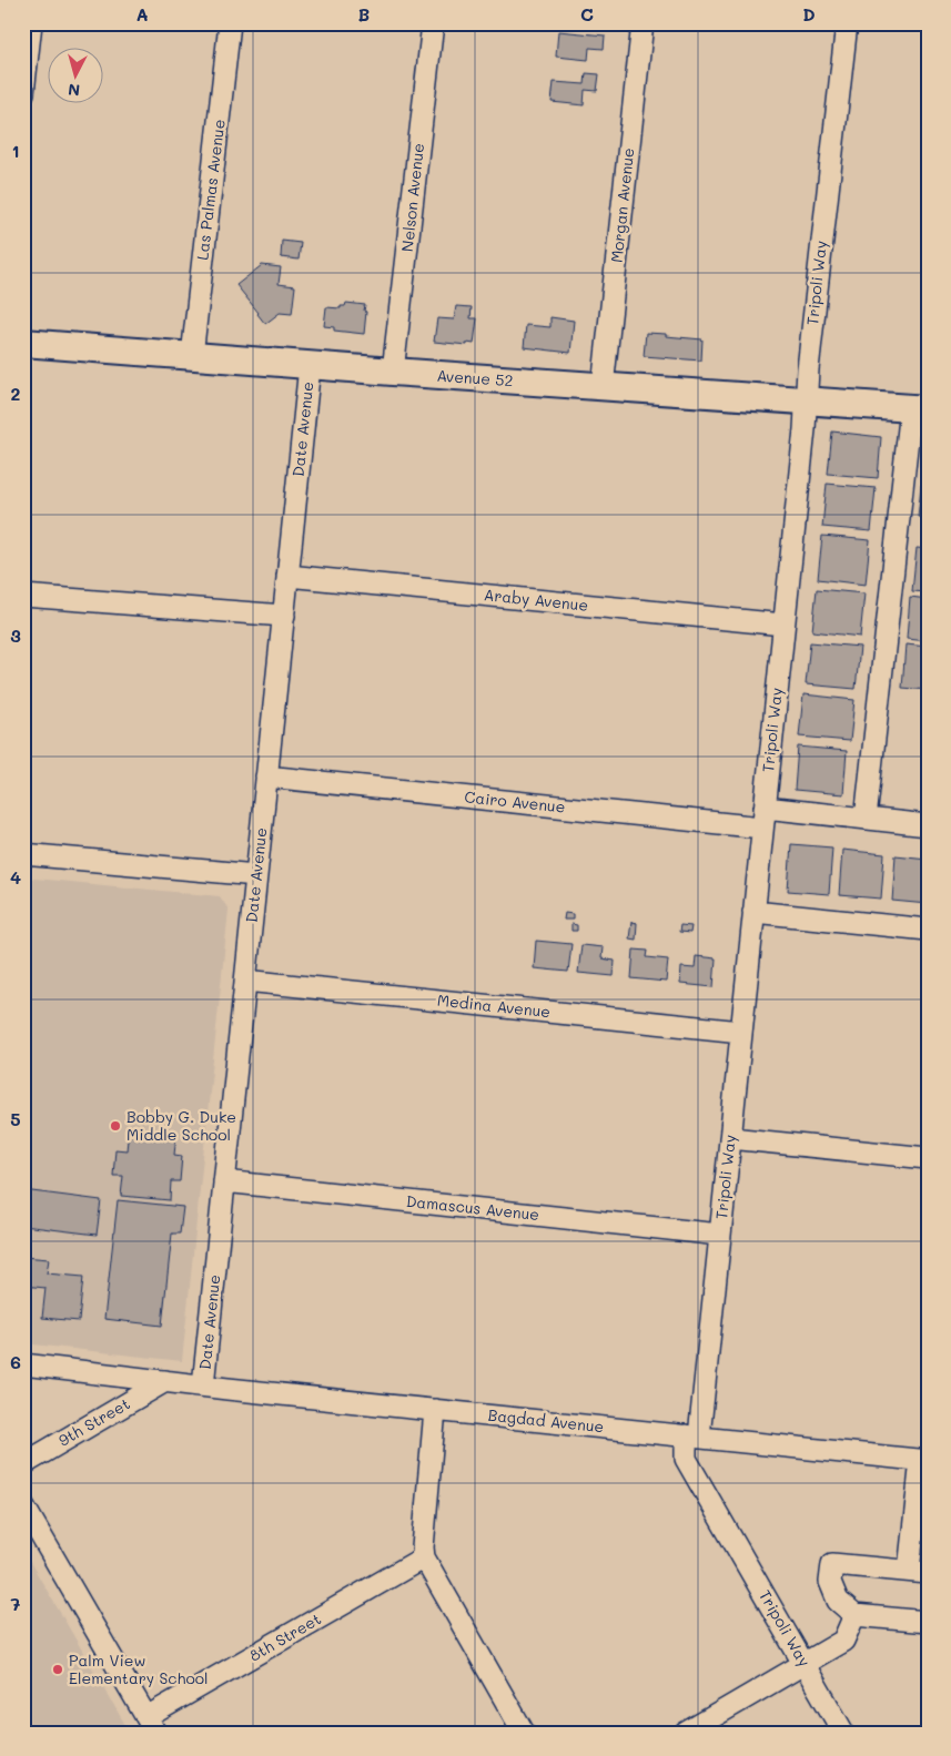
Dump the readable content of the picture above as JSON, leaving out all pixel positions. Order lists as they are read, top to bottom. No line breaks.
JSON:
{"streets":{"main road":["Avenue 52"],"street":["Las Palmas Avenue","Nelson Avenue","Morgan Avenue","Tripoli Way","Date Avenue","Araby Avenue","Cairo Avenue","Medina Avenue","Damascus Avenue","Bagdad Avenue","9th Street","8th Street"]},"crossings":[["Las Palmas Avenue","Avenue 52"],["Nelson Avenue","Avenue 52"],["Morgan Avenue","Avenue 52"],["Tripoli Way","Avenue 52"],["Tripoli Way","Araby Avenue"],["Tripoli Way","Cairo Avenue"],["Tripoli Way","Medina Avenue"],["Tripoli Way","Damascus Avenue"],["Tripoli Way","Bagdad Avenue"],["Avenue 52","Date Avenue"],["Date Avenue","Araby Avenue"],["Date Avenue","Cairo Avenue"],["Date Avenue","Medina Avenue"],["Date Avenue","Damascus Avenue"],["Date Avenue","Bagdad Avenue"],["Bagdad Avenue","9th Street"]],"places":["Bobby G. Duke Middle School","Palm View Elementary School"],"north":"bottom","grid":{"columns":["A","B","C","D"],"rows":["1","2","3","4","5","6","7"]}}
